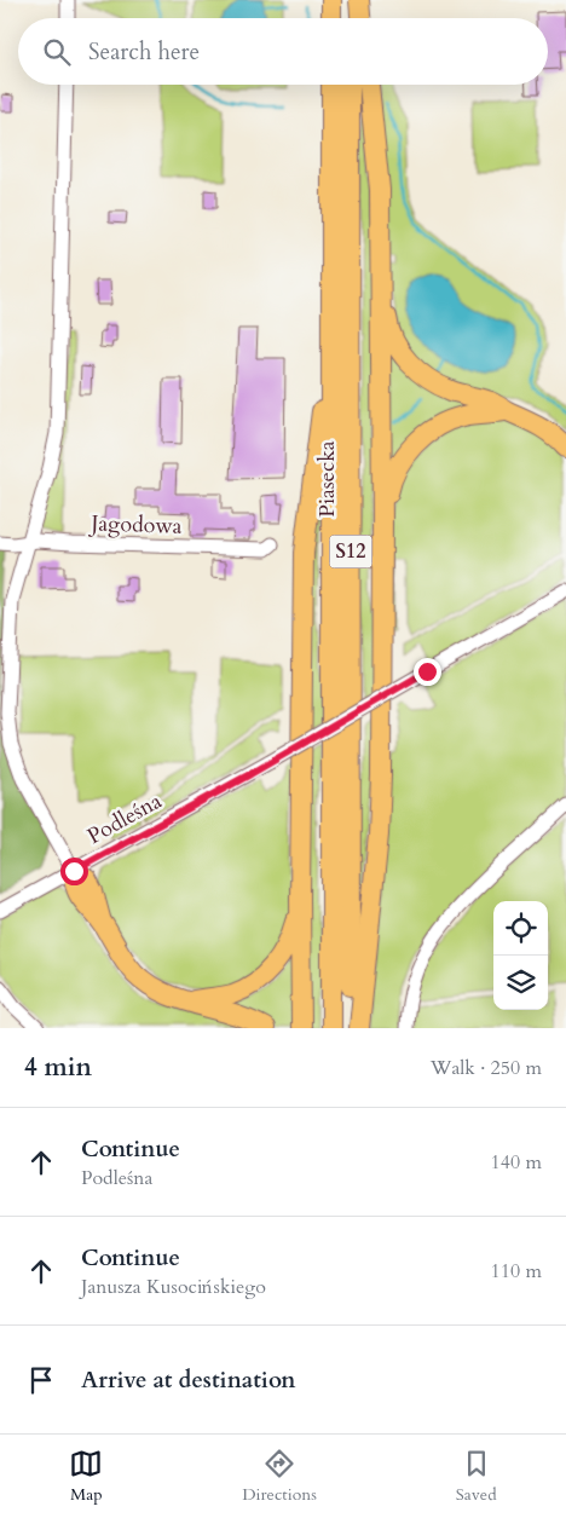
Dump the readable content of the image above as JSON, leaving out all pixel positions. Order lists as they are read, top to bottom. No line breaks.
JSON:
{"streets":{"highway":["Piasecka","S12"],"street":["Jagodowa","Podleśna"]},"page":{"search":"Search here","heading":["4 min","Walk · 250 m"],"list":[["Continue","Podleśna","140 m"],["Continue","Janusza Kusocińskiego","110 m"],"Arrive at destination"],"nav":["Map","Directions","Saved"]}}
